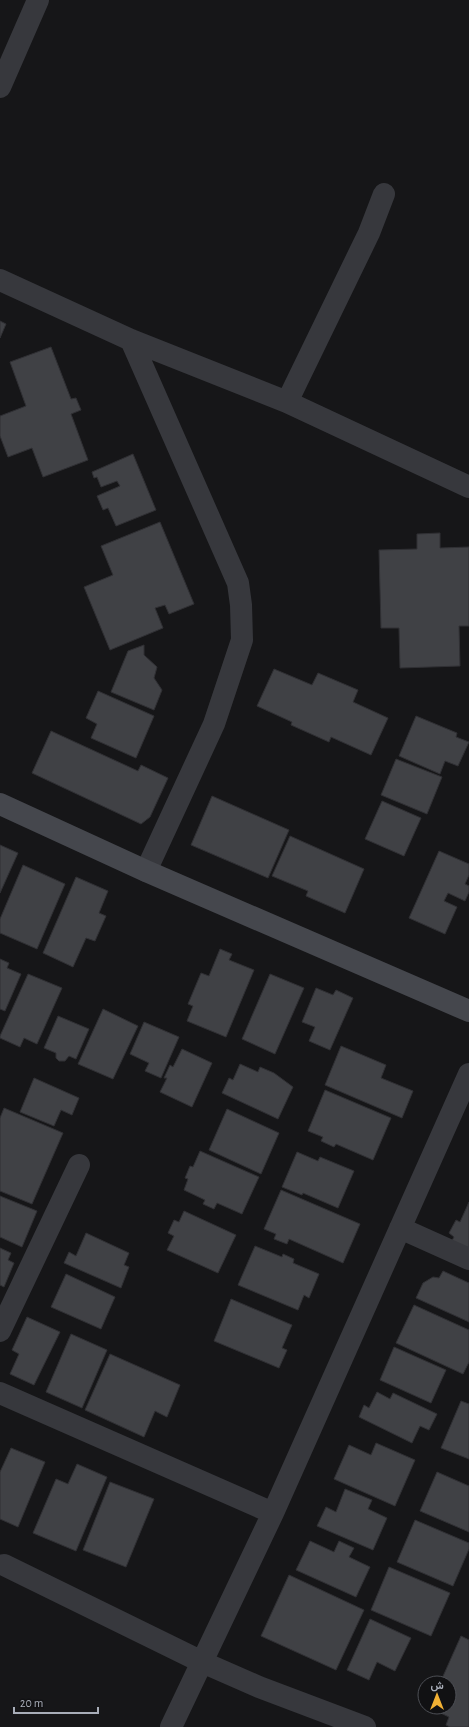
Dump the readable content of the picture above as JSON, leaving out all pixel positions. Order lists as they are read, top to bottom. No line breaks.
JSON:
{"scale_bar":"20 m","north":"top"}
